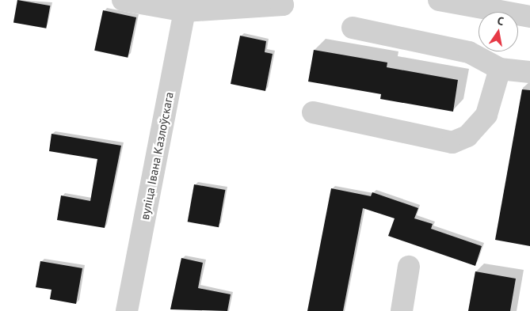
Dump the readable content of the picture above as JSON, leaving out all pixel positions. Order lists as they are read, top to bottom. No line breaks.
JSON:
{"streets":{"street":["вуліца Івана Казлоўскага"]},"north":"top"}
